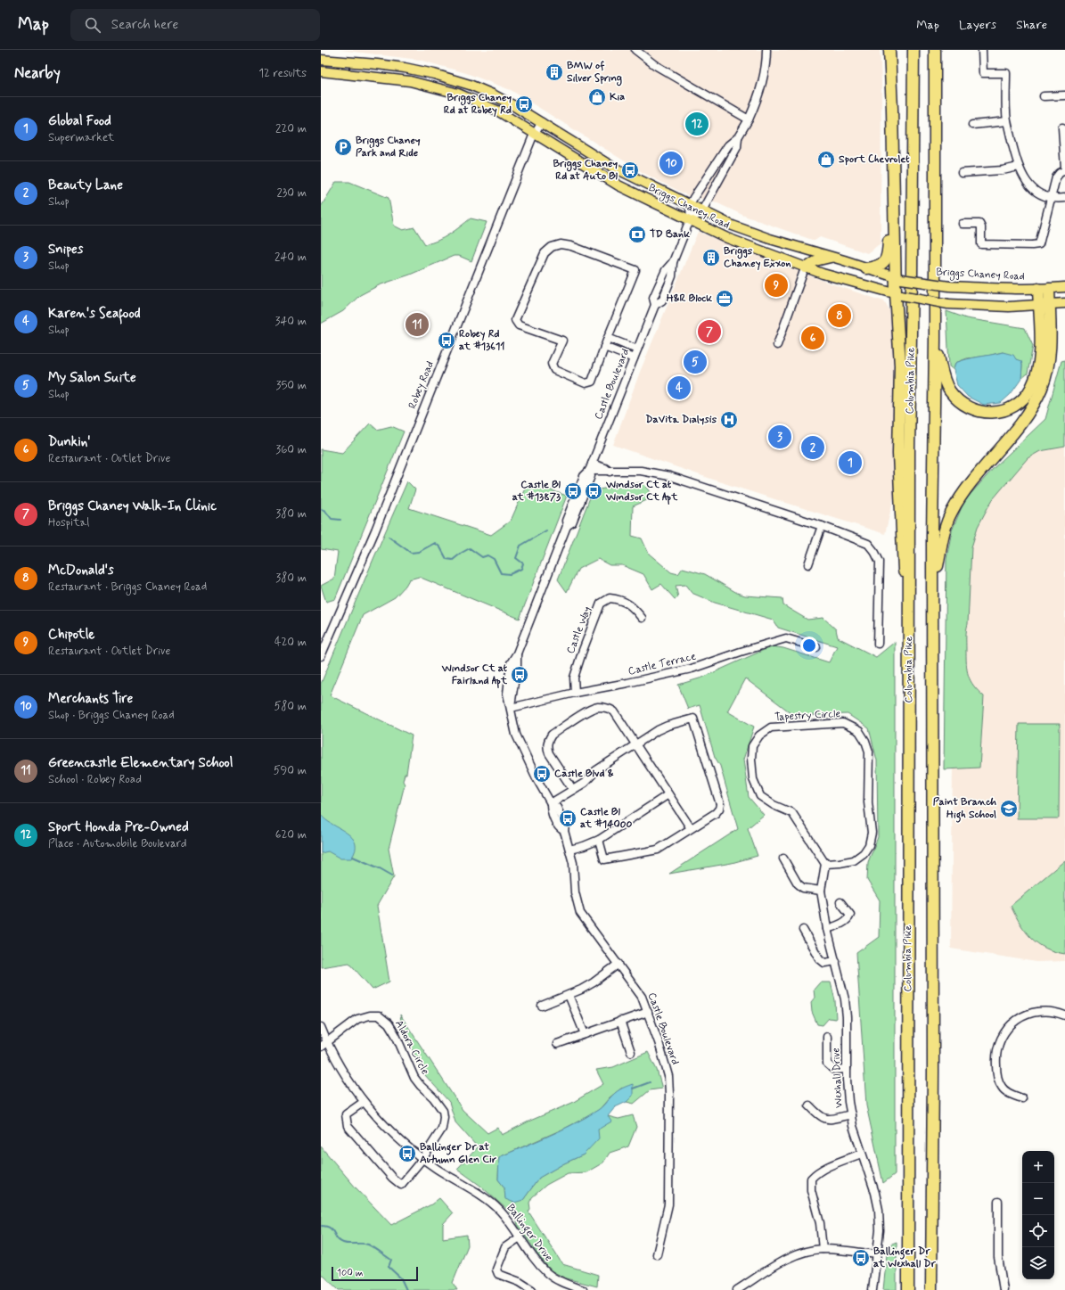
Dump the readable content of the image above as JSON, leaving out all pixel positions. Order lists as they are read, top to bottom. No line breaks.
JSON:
{"streets":{"highway":["Columbia Pike"],"main road":["Briggs Chaney Road"],"street":["Castle Boulevard","Robey Road","Castle Way","Castle Terrace","Tapestry Circle","Aldora Circle","Wexhall Drive","Ballinger Drive"]},"crossings":[["Briggs Chaney Road","Castle Boulevard"],["Briggs Chaney Road","Robey Road"],["Castle Boulevard","Castle Terrace"],["Castle Way","Castle Terrace"],["Tapestry Circle","Wexhall Drive"],["Aldora Circle","Ballinger Drive"]],"places":{"building":["BMW of Silver Spring","Briggs Chaney Exxon"],"shop":["Kia","Sport Chevrolet"],"bus stop":["Briggs Chaney Rd at Robey Rd","Briggs Chaney Rd at Auto Bl","Robey Rd at #13611","Castle Bl at #13873","Windsor Ct at Windsor Ct Apt","Windsor Ct at Fairland Apt","Castle Blvd &","Castle Bl at #14000","Ballinger Dr at Autumn Glen Cir","Ballinger Dr at Wexhall Dr"],"parking":["Briggs Chaney Park and Ride"],"bank":["TD Bank"],"office":["H&R Block"],"hospital":["DaVita Dialysis"],"school or university":["Paint Branch High School"]},"scale_bar":"100 m","page":{"header":"Map","search":"Search here","nav":["Map","Layers","Share"],"heading":["Nearby","12 results"],"list":[{"mark":"1","name":"Global Food","note":"Supermarket","value":"220 m"},{"mark":"2","name":"Beauty Lane","note":"Shop","value":"230 m"},{"mark":"3","name":"Snipes","note":"Shop","value":"240 m"},{"mark":"4","name":"Karen's Seafood","note":"Shop","value":"340 m"},{"mark":"5","name":"My Salon Suite","note":"Shop","value":"350 m"},{"mark":"6","name":"Dunkin'","note":"Restaurant · Outlet Drive","value":"360 m"},{"mark":"7","name":"Briggs Chaney Walk-In Clinic","note":"Hospital","value":"380 m"},{"mark":"8","name":"McDonald's","note":"Restaurant · Briggs Chaney Road","value":"380 m"},{"mark":"9","name":"Chipotle","note":"Restaurant · Outlet Drive","value":"420 m"},{"mark":"10","name":"Merchants Tire","note":"Shop · Briggs Chaney Road","value":"580 m"},{"mark":"11","name":"Greencastle Elementary School","note":"School · Robey Road","value":"590 m"},{"mark":"12","name":"Sport Honda Pre-Owned","note":"Place · Automobile Boulevard","value":"620 m"}],"pins":["12","10","9","8","11","7","6","5","4","3","2","1"],"map_buttons":["+","−"],"scale":"100 m"}}
